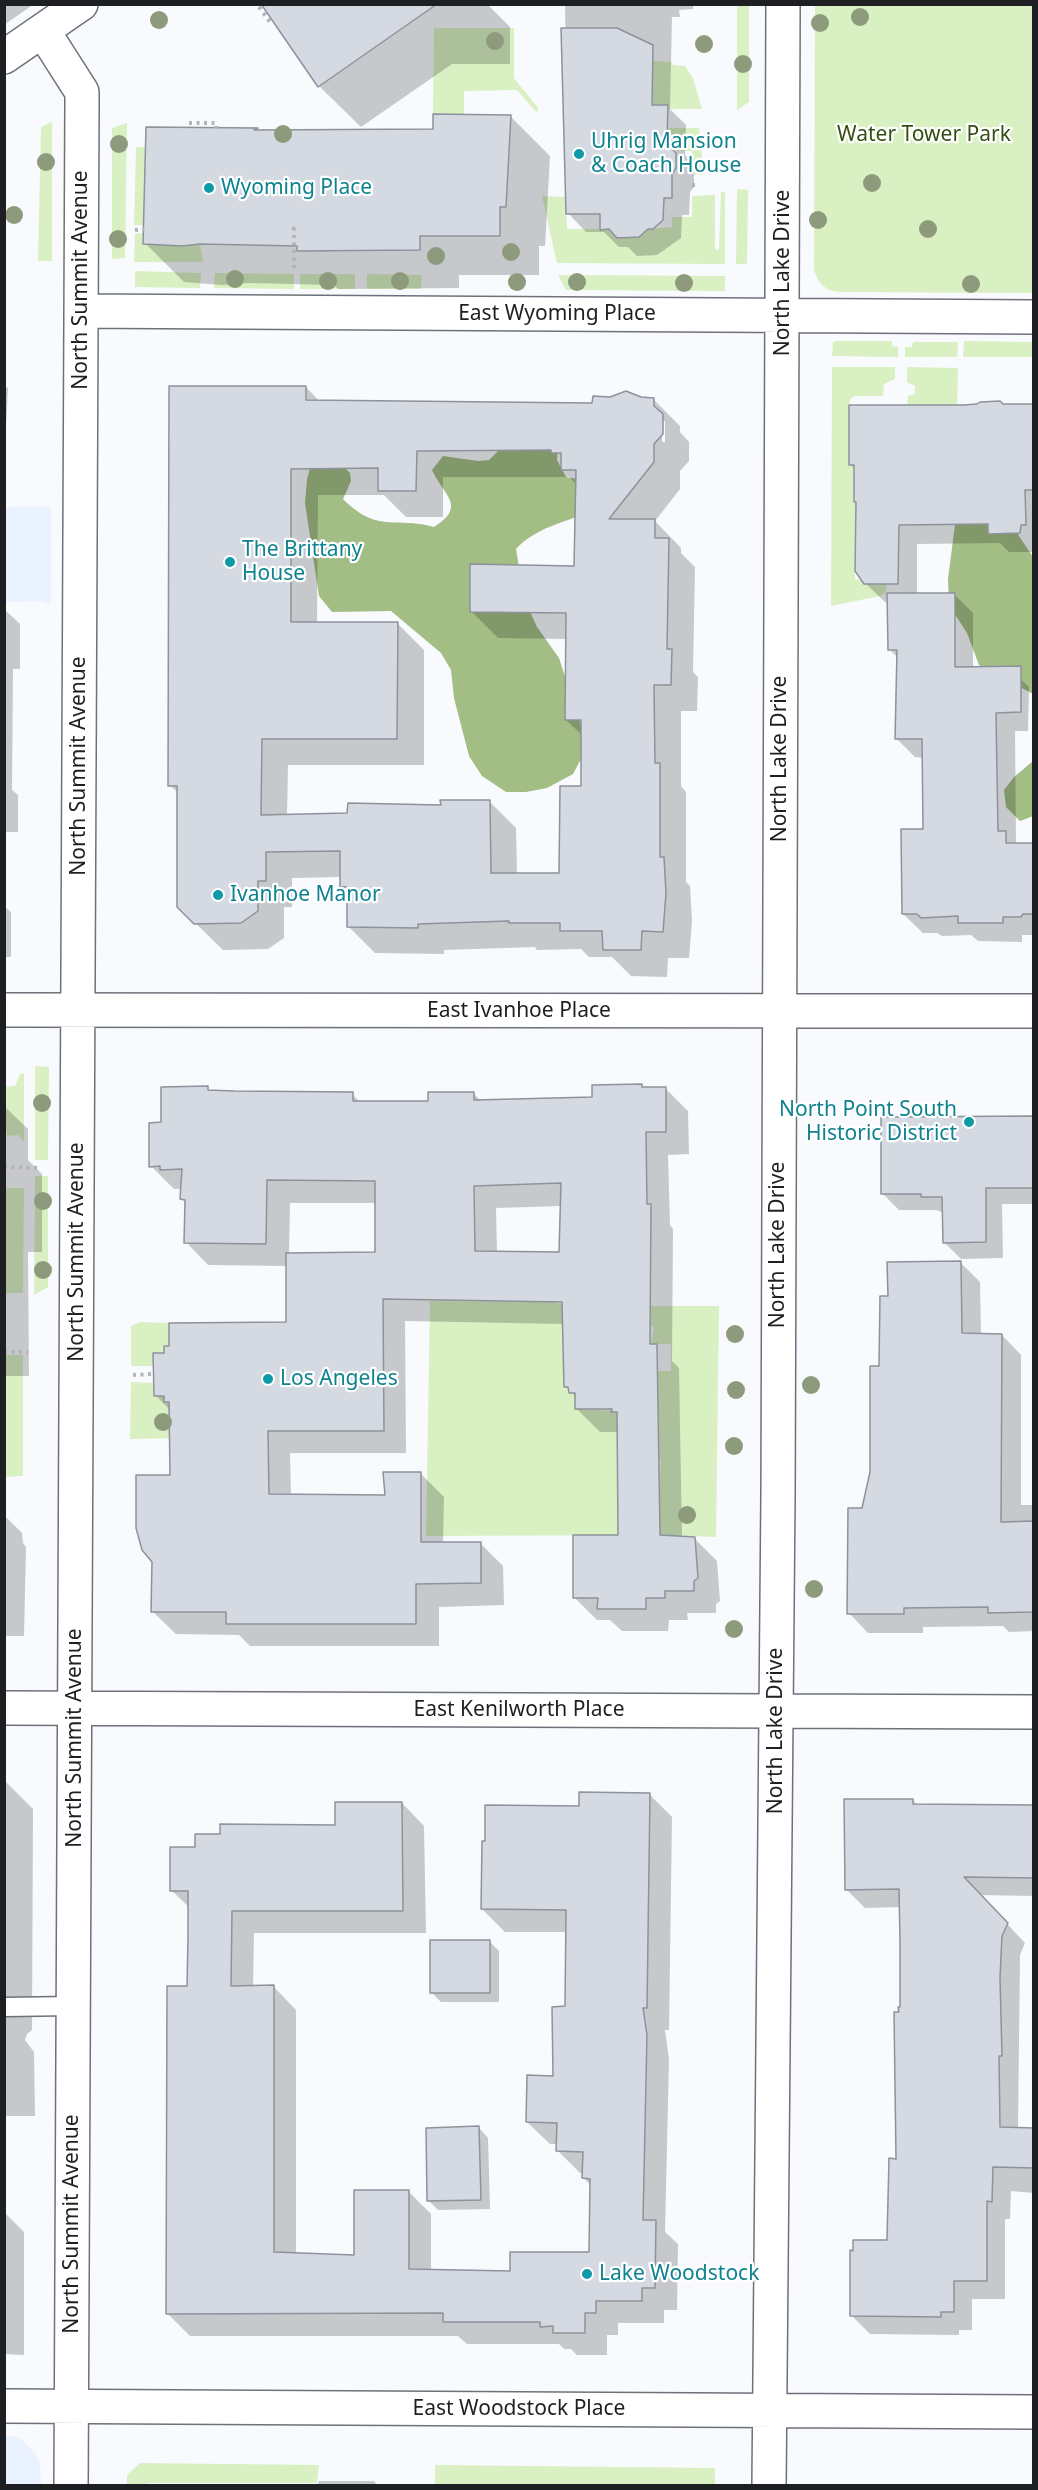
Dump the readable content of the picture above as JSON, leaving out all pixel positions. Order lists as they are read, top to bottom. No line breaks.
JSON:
{"streets":{"street":["North Lake Drive","North Summit Avenue","East Wyoming Place","East Ivanhoe Place","East Kenilworth Place","East Woodstock Place"]},"crossings":[["North Lake Drive","East Wyoming Place"],["North Lake Drive","East Ivanhoe Place"],["North Lake Drive","East Kenilworth Place"],["North Lake Drive","East Woodstock Place"],["North Summit Avenue","East Wyoming Place"],["North Summit Avenue","East Ivanhoe Place"],["North Summit Avenue","East Kenilworth Place"],["North Summit Avenue","East Woodstock Place"]],"parks":["Water Tower Park"],"places":["Uhrig Mansion & Coach House","Wyoming Place","The Brittany House","Ivanhoe Manor","North Point South Historic District","Los Angeles","Lake Woodstock"]}
